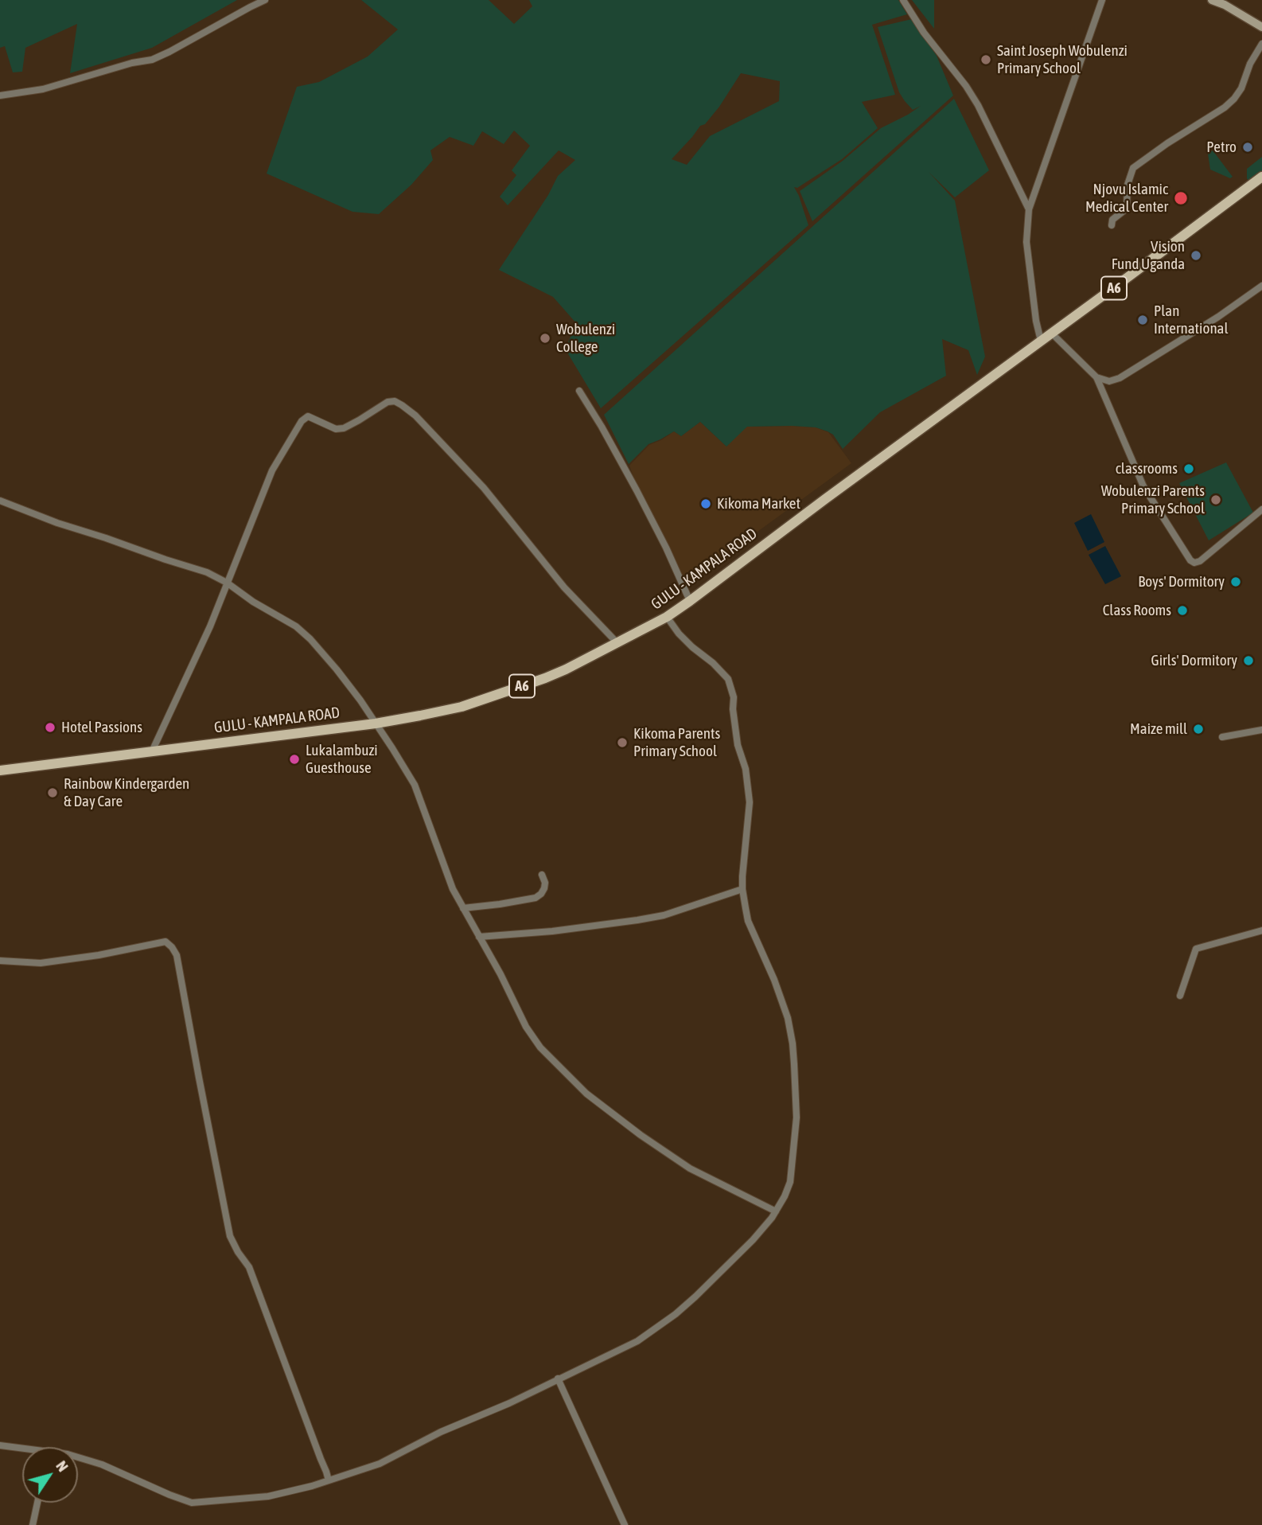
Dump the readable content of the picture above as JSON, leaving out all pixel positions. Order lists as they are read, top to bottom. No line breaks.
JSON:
{"streets":{"main road":["A6","GULU - KAMPALA ROAD"]},"places":["Saint Joseph Wobulenzi Primary School","Petro","Njovu Islamic Medical Center","Vision Fund Uganda","Plan International","Wobulenzi College","classrooms","Wobulenzi Parents Primary School","Kikoma Market","Boys' Dormitory","Class Rooms","Girls' Dormitory","Hotel Passions","Maize mill","Kikoma Parents Primary School","Lukalambuzi Guesthouse","Rainbow Kindergarden & Day Care"],"north":"top right"}
